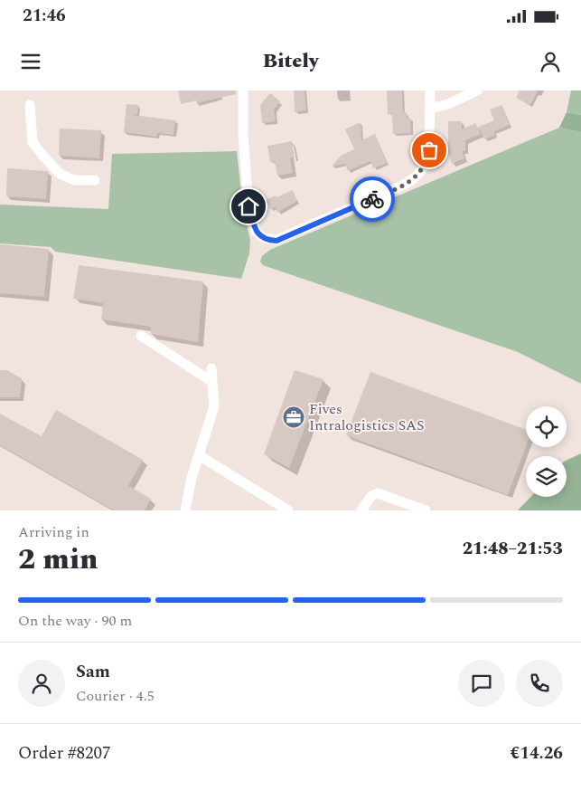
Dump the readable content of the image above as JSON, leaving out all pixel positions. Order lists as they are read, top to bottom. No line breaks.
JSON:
{"places":{"office":["Fives Intralogistics SAS"]},"page":{"status":"21:46","header":"Bitely","heading":["2 min","Arriving in","21:48–21:53"],"panel":["Sam","Courier · 4.5","Order #8207","€14.26"],"bar":"On the way · 90 m"}}
